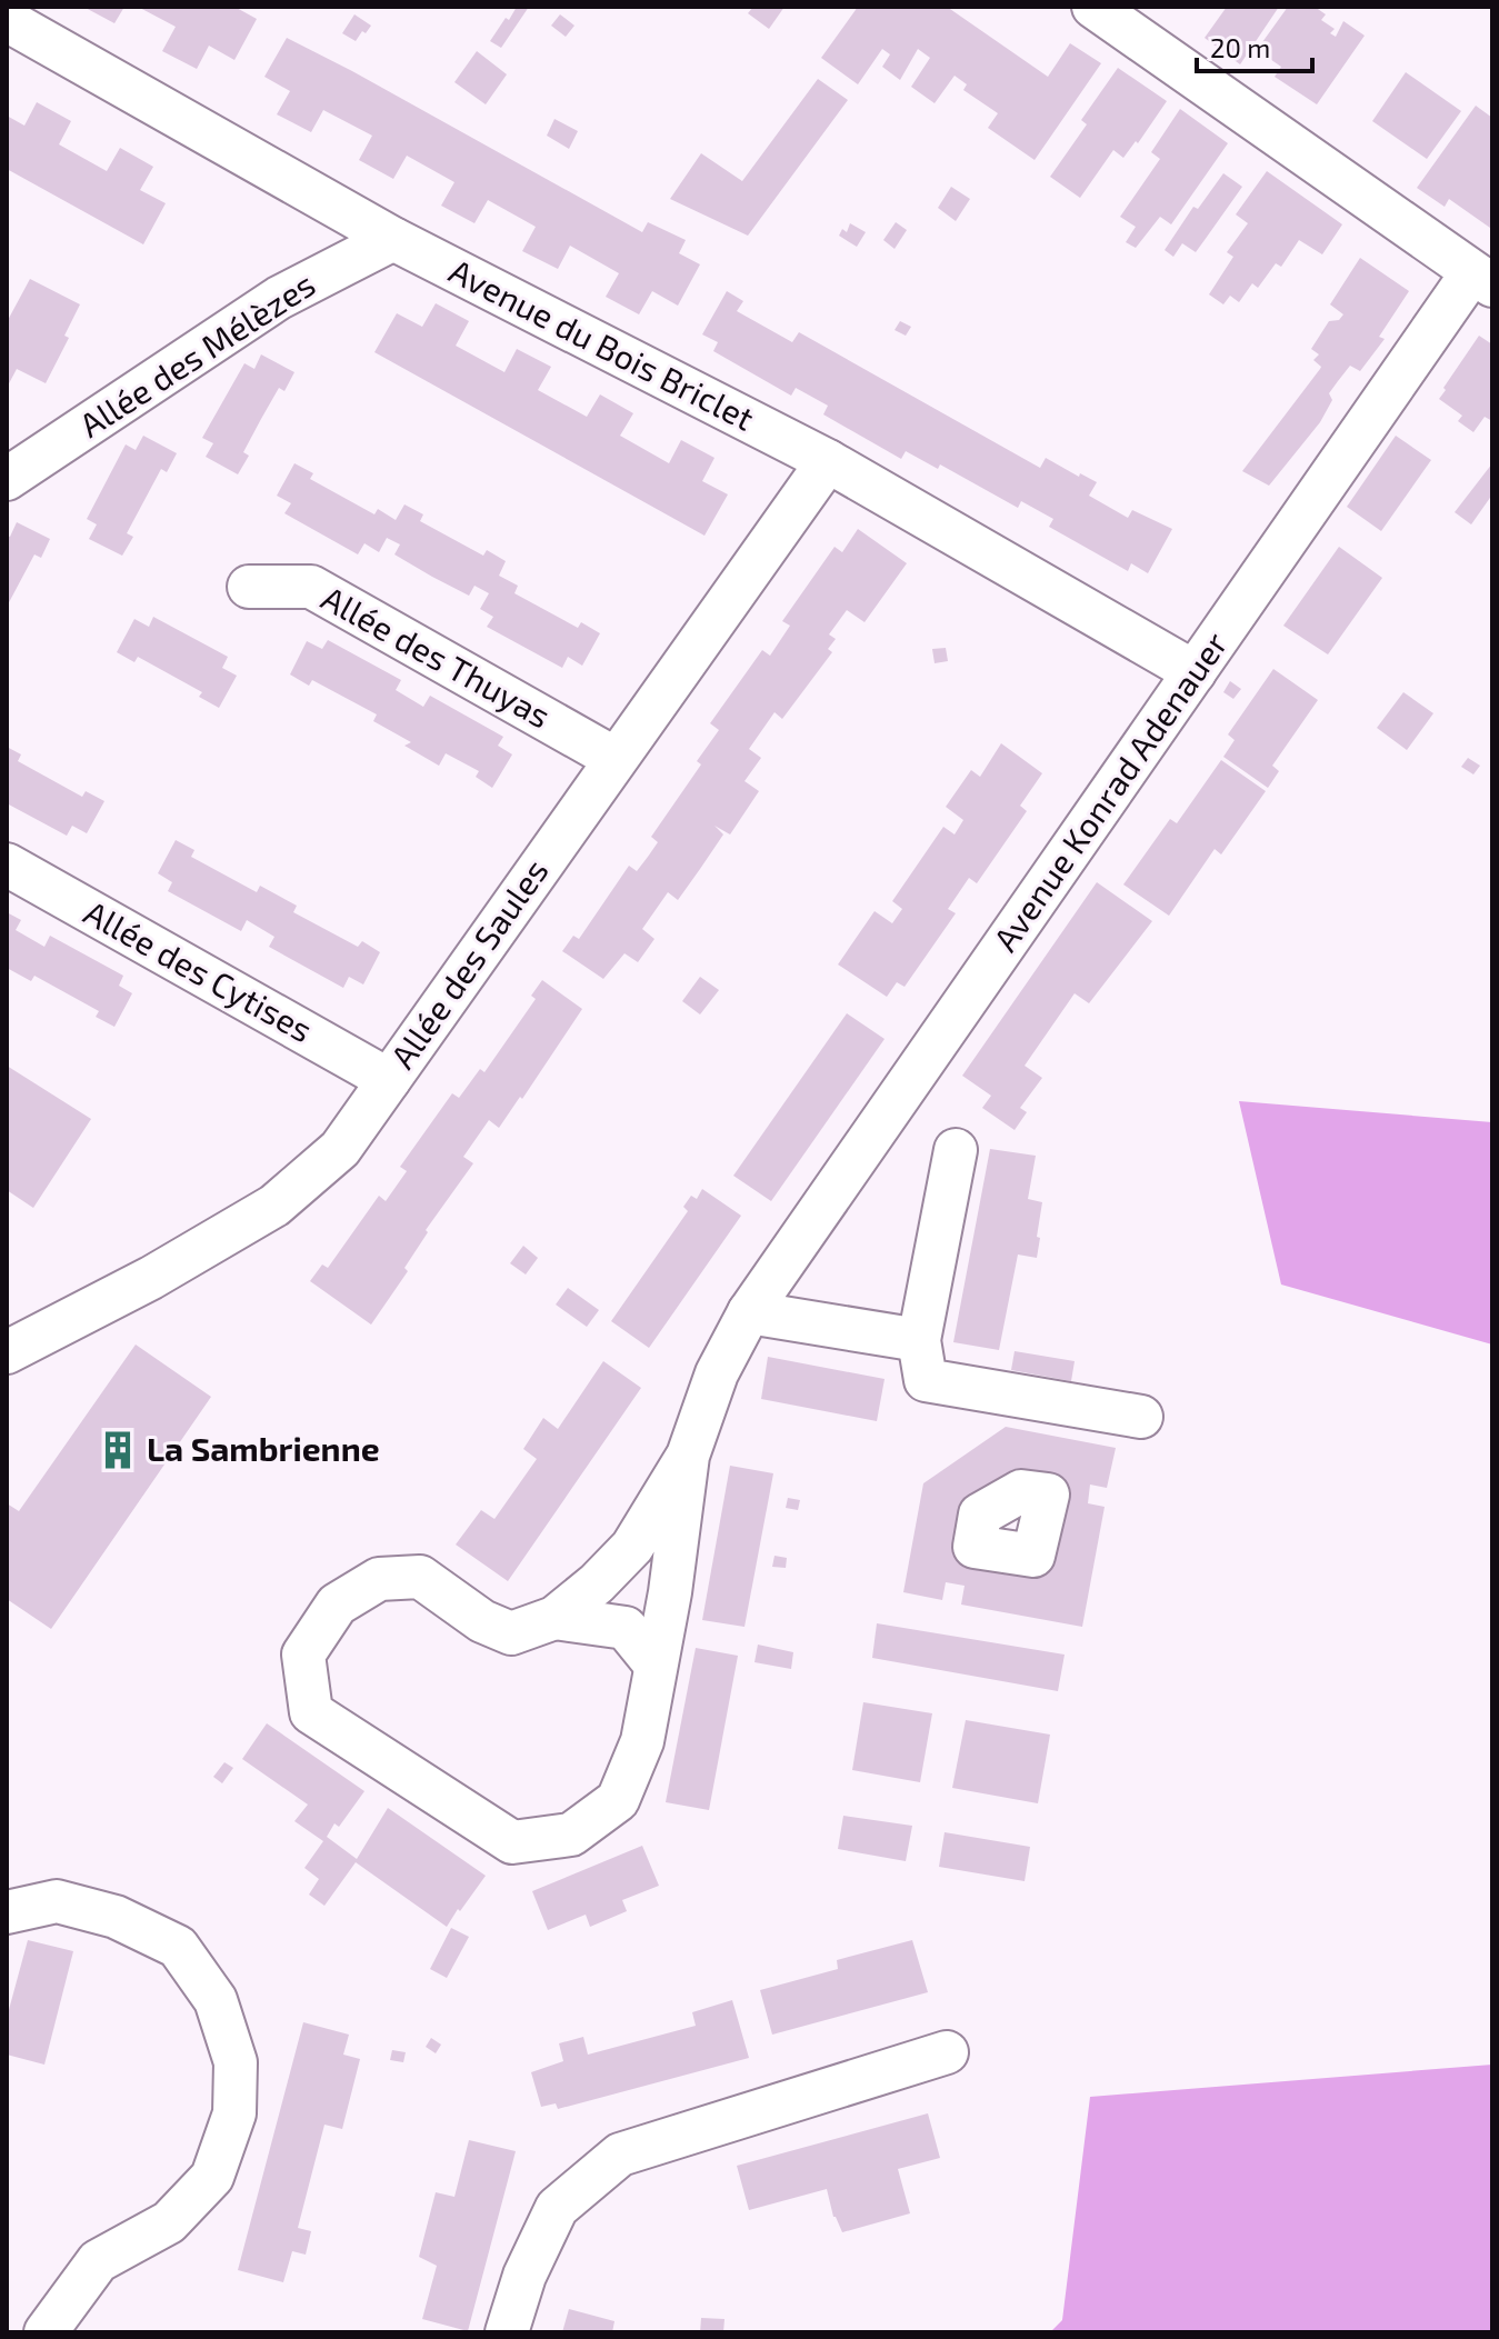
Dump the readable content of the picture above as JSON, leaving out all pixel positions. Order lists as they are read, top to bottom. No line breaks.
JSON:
{"streets":{"street":["Avenue du Bois Briclet","Allée des Mélèzes","Allée des Thuyas","Avenue Konrad Adenauer","Allée des Saules","Allée des Cytises"]},"crossings":[["Avenue du Bois Briclet","Allée des Mélèzes"],["Avenue du Bois Briclet","Avenue Konrad Adenauer"],["Avenue du Bois Briclet","Allée des Saules"],["Allée des Thuyas","Allée des Saules"],["Allée des Saules","Allée des Cytises"]],"places":{"building":["La Sambrienne"]},"scale_bar":"20 m"}
